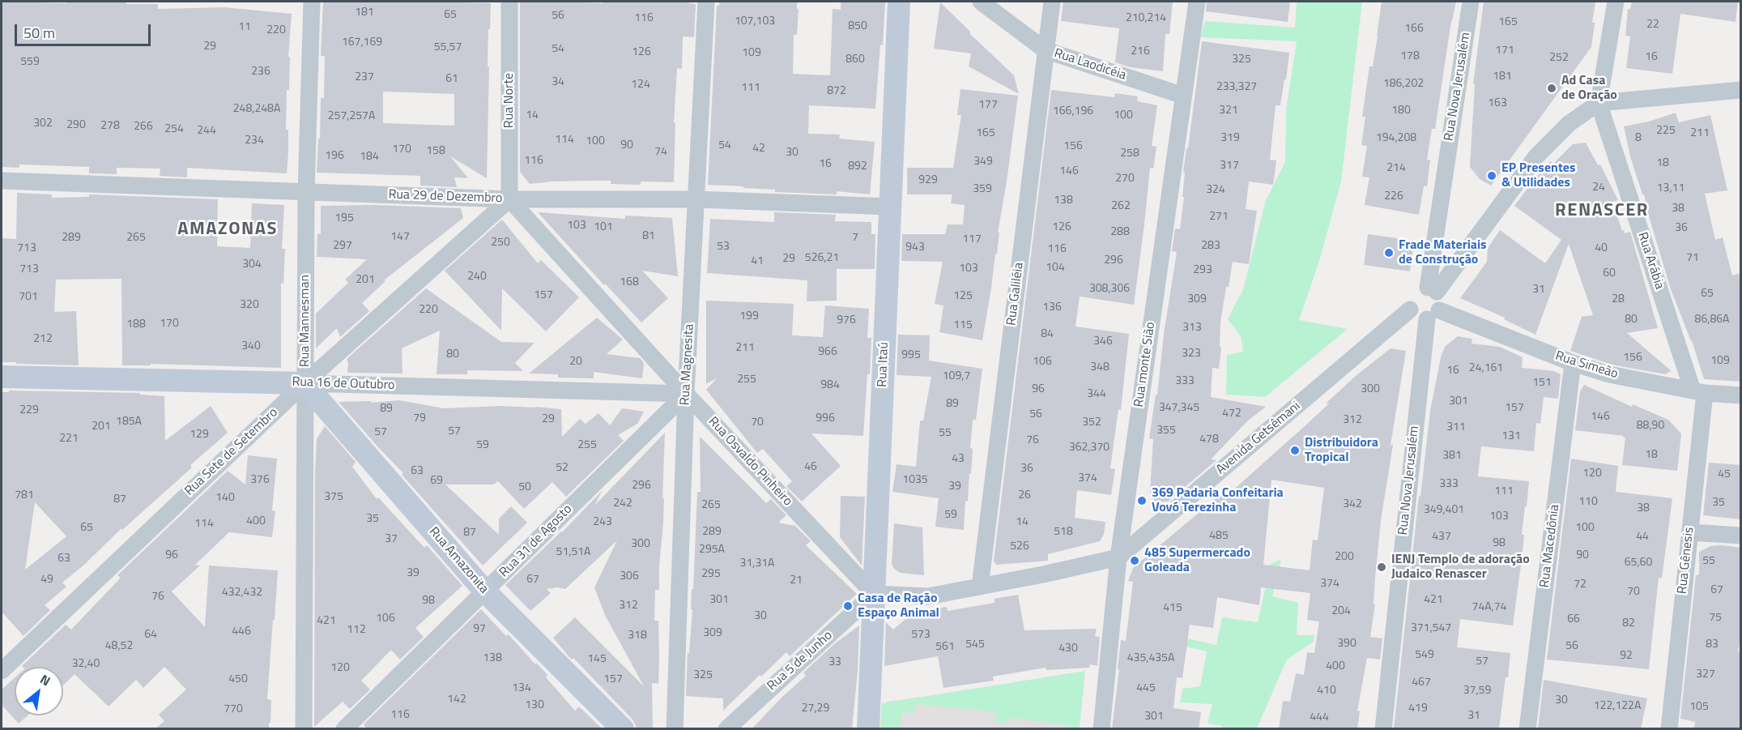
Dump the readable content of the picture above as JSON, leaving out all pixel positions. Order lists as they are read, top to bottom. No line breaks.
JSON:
{"streets":{"street":["Rua Laodicéia","Rua Nova Jerusalém","Rua Norte","Rua 29 de Dezembro","Rua Arábia","Rua Galiléia","Rua Mannesman","Rua Magnesita","Rua Itaú","Rua monte Sião","Rua Simeão","Rua 16 de Outubro","Avenida Getsêmani","Rua Sete de Setembro","Rua Osvaldo Pinheiro","Rua 31 de Agosto","Rua Macedônia","Rua Amazonita","Rua Gênesis","Rua 5 de Junho"]},"crossings":[["Rua Laodicéia","Rua Galiléia"],["Rua Laodicéia","Rua monte Sião"],["Rua Nova Jerusalém","Rua Simeão"],["Rua Nova Jerusalém","Avenida Getsêmani"],["Rua Norte","Rua 29 de Dezembro"],["Rua Norte","Rua Sete de Setembro"],["Rua Norte","Rua Osvaldo Pinheiro"],["Rua 29 de Dezembro","Rua Mannesman"],["Rua 29 de Dezembro","Rua Magnesita"],["Rua 29 de Dezembro","Rua Itaú"],["Rua 29 de Dezembro","Rua Sete de Setembro"],["Rua 29 de Dezembro","Rua Osvaldo Pinheiro"],["Rua Arábia","Rua Simeão"],["Rua Arábia","Rua Gênesis"],["Rua Galiléia","Avenida Getsêmani"],["Rua Mannesman","Rua 16 de Outubro"],["Rua Mannesman","Rua Sete de Setembro"],["Rua Mannesman","Rua Amazonita"],["Rua Magnesita","Rua 16 de Outubro"],["Rua Magnesita","Rua Osvaldo Pinheiro"],["Rua Magnesita","Rua 31 de Agosto"],["Rua Itaú","Avenida Getsêmani"],["Rua Itaú","Rua Osvaldo Pinheiro"],["Rua Itaú","Rua 5 de Junho"],["Rua monte Sião","Avenida Getsêmani"],["Rua Simeão","Avenida Getsêmani"],["Rua Simeão","Rua Macedônia"],["Rua Simeão","Rua Gênesis"],["Rua 16 de Outubro","Rua Sete de Setembro"],["Rua 16 de Outubro","Rua Osvaldo Pinheiro"],["Rua 16 de Outubro","Rua 31 de Agosto"],["Rua 16 de Outubro","Rua Amazonita"],["Avenida Getsêmani","Rua Osvaldo Pinheiro"],["Avenida Getsêmani","Rua 5 de Junho"],["Rua Sete de Setembro","Rua Osvaldo Pinheiro"],["Rua Sete de Setembro","Rua Amazonita"],["Rua Osvaldo Pinheiro","Rua 31 de Agosto"],["Rua Osvaldo Pinheiro","Rua 5 de Junho"],["Rua 31 de Agosto","Rua Amazonita"]],"districts":["RENASCER","AMAZONAS"],"places":["Ad Casa de Oração","EP Presentes & Utilidades","Frade Materiais de Construção","Distribuidora Tropical","369 Padaria Confeitaria Vovó Terezinha","485 Supermercado Goleada","IENJ Templo de adoração Judaico Renascer","Casa de Ração Espaço Animal"],"house_numbers":["181","65","56","116","210,214","107,103","165","22","850","11","166","220","167,169","29","55,57","54","171","216","126","109","178","16","252","860","325","559","236","181","237","61","34","186,202","124","233,327","111","872","163","177","248,248A","321","180","166,196","14","100","257,257A","302","290","278","266","254","244","225","165","211","319","194,208","8","114","234","100","90","54","156","42","170","158","74","30","258","196","184","116","349","18","16","317","892","214","146","270","929","24","13,11","359","324","226","138","262","38","271","195","103","101","126","36","288","81","147","289","265","7","117","250","297","283","53","943","713","40","116","526,21","71","29","296","41","304","104","103","713","293","60","240","201","168","308,306","31","65","157","125","701","309","28","320","136","220","199","80","86,86A","976","170","188","115","313","84","212","346","340","211","966","323","80","995","156","109","20","106","348","24,161","16","109,7","255","333","151","984","96","300","344","301","89","347,345","157","89","229","472","56","146","79","996","29","312","185A","70","352","88,90","201","311","355","57","57","55","129","131","221","478","76","59","255","362,370","18","381","43","46","52","36","63","120","45","374","376","1035","69","333","296","39","50","111","781","26","375","140","87","110","35","242","342","265","38","349,401","59","103","35","400","243","14","114","65","100","289","518","87","485","437","44","37","98","300","526","295A","51,51A","96","90","200","63","55","65,60","31,31A","39","295","306","49","67","21","374","72","67","70","432,432","76","301","421","98","312","74A,74","415","204","30","75","106","66","421","82","371,547","97","112","446","309","64","573","318","390","545","83","48,52","56","561","430","549","92","138","435,435A","145","57","33","32,40","400","120","327","325","450","157","467","134","445","410","37,59","142","30","130","122,122A","105","27,29","419","770","116","31","301","444"],"scale_bar":"50 m","north":"top right"}
